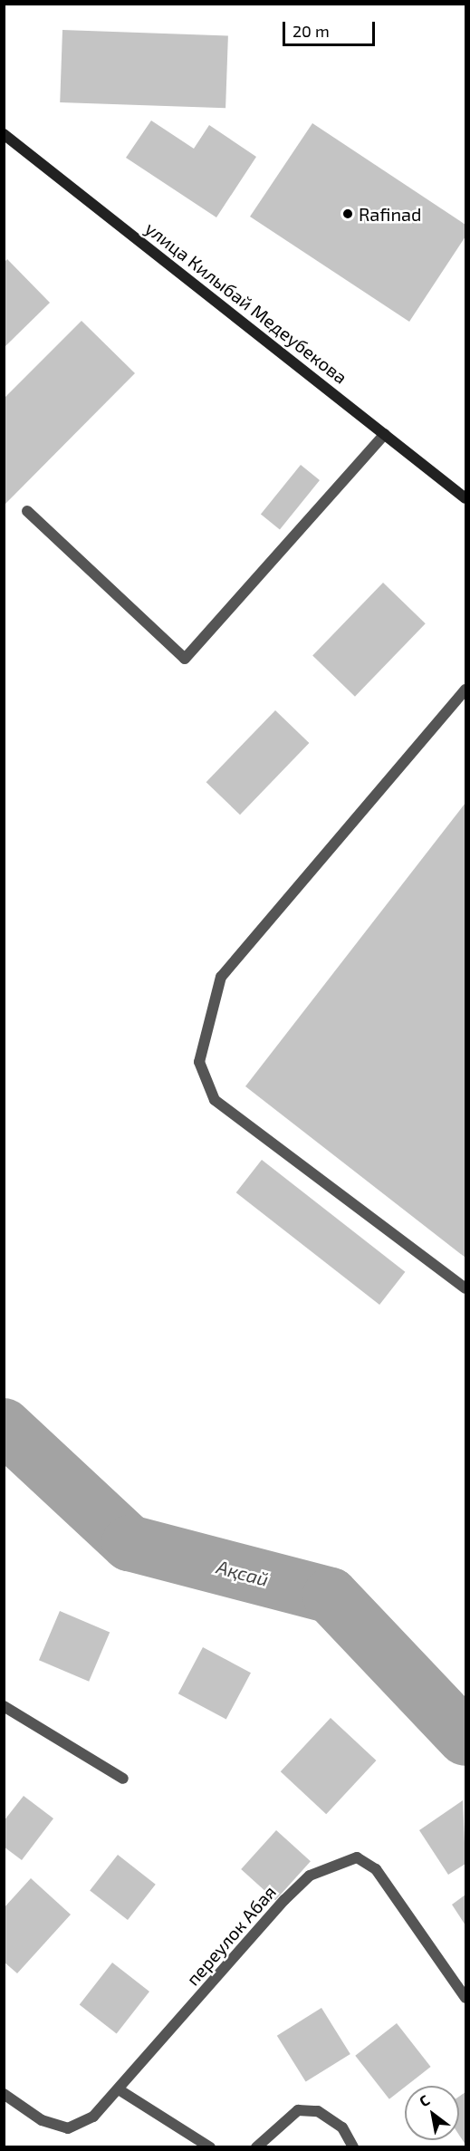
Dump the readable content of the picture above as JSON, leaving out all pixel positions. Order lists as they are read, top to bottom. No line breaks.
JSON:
{"streets":{"main road":["улица Килыбай Медеубекова"],"street":["переулок Абая"]},"water":["Ақсай"],"places":["Rafinad"],"scale_bar":"20 m","north":"top left"}
